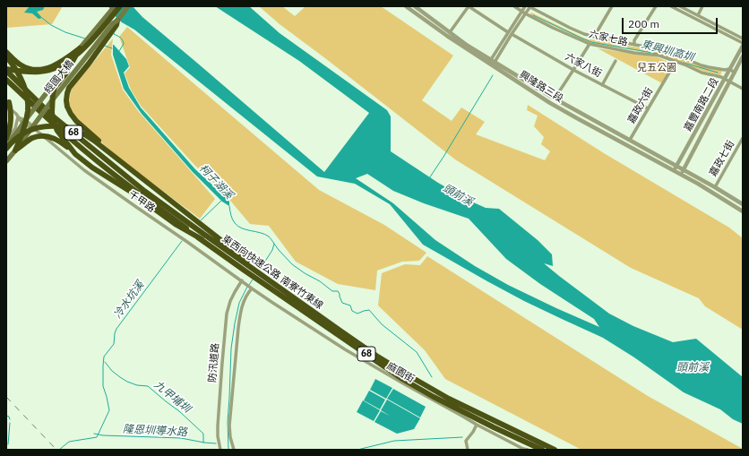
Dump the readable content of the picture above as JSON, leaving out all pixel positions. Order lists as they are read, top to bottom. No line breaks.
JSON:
{"streets":{"highway":["68","東西向快速公路 南寮竹東線"],"main road":["經國大橋"],"street":["六家七路","六家八街","興隆路三段","嘉豐南路二段","嘉政六街","嘉政七街","千甲路","防汛道路","麻園街"]},"crossings":[["六家七路","嘉豐南路二段"],["六家七路","嘉政六街"],["六家八街","嘉政六街"],["興隆路三段","嘉豐南路二段"],["興隆路三段","嘉政六街"],["興隆路三段","嘉政七街"],["千甲路","防汛道路"],["千甲路","麻園街"]],"water":["東興圳高圳","柯子湖溪","頭前溪","冷水坑溪","九甲埔圳","隆恩圳導水路"],"parks":["兒五公園"],"scale_bar":"200 m"}
